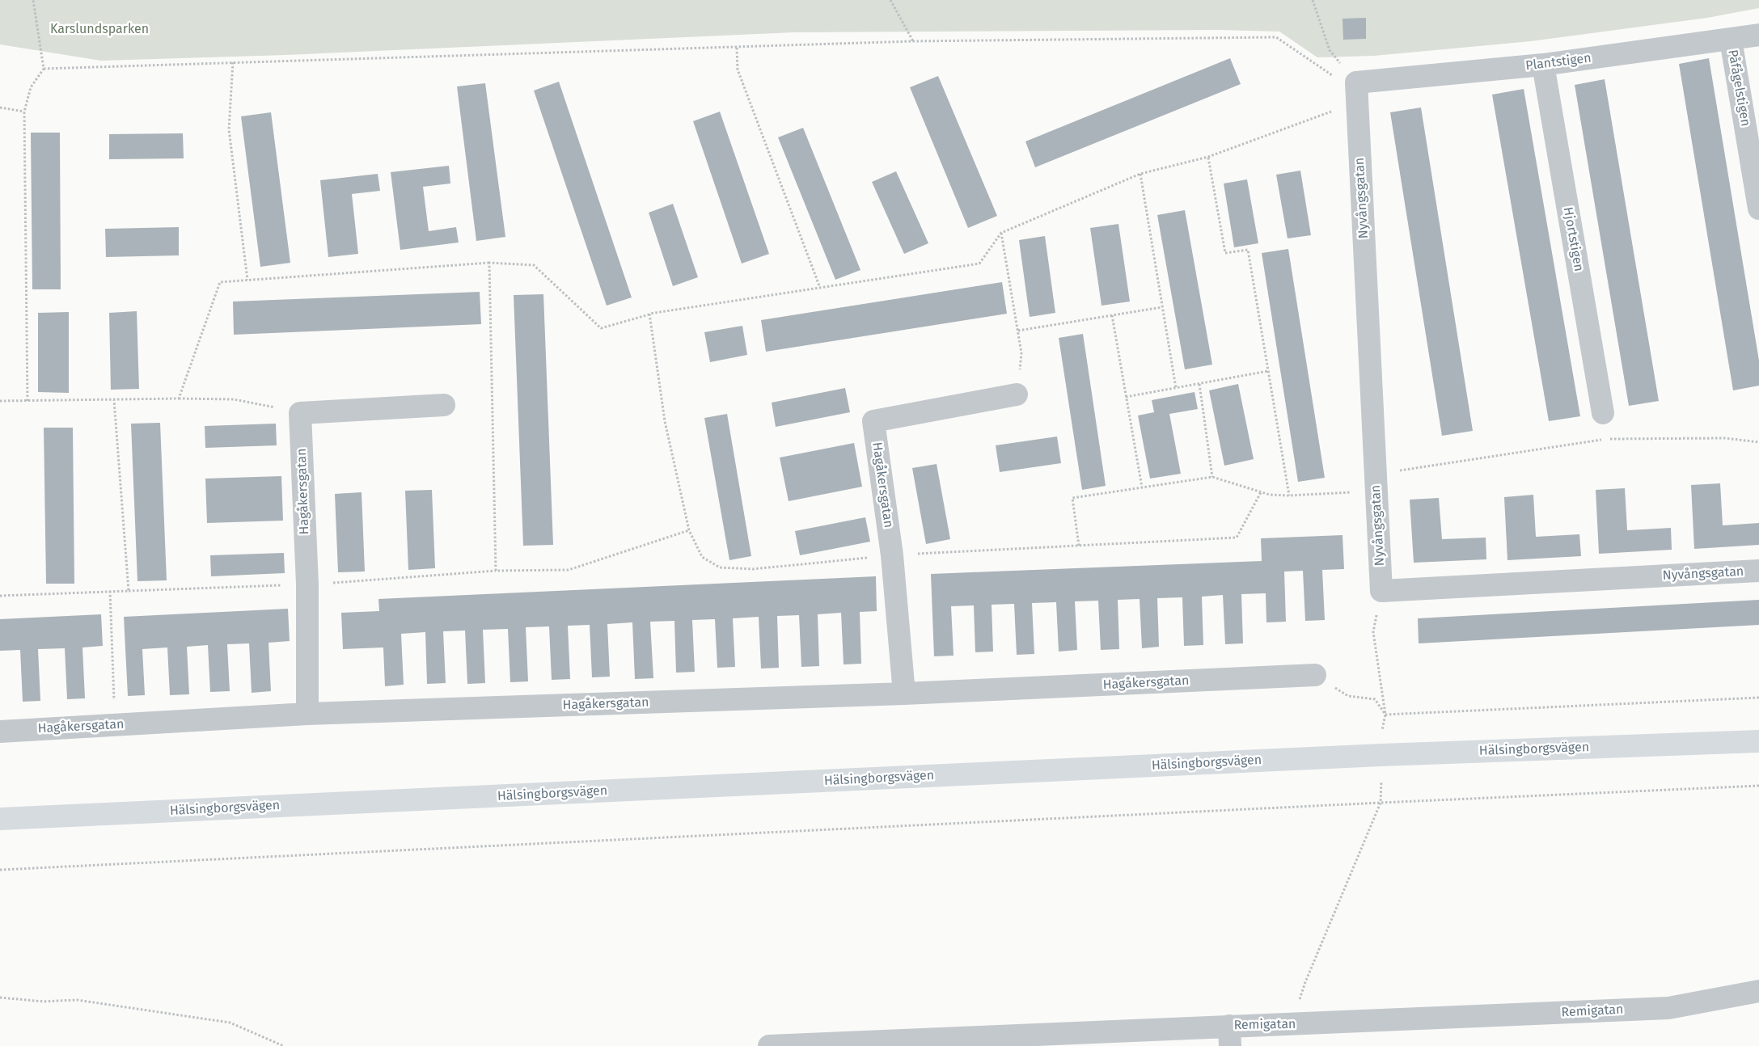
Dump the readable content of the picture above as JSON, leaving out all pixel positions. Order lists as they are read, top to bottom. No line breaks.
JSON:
{"streets":{"main road":["Hälsingborgsvägen"],"street":["Plantstigen","Påfågelstigen","Nyvångsgatan","Hjortstigen","Hagåkersgatan","Remigatan"]},"crossings":[["Plantstigen","Påfågelstigen"],["Plantstigen","Nyvångsgatan"],["Plantstigen","Hjortstigen"]],"parks":["Karslundsparken"]}
